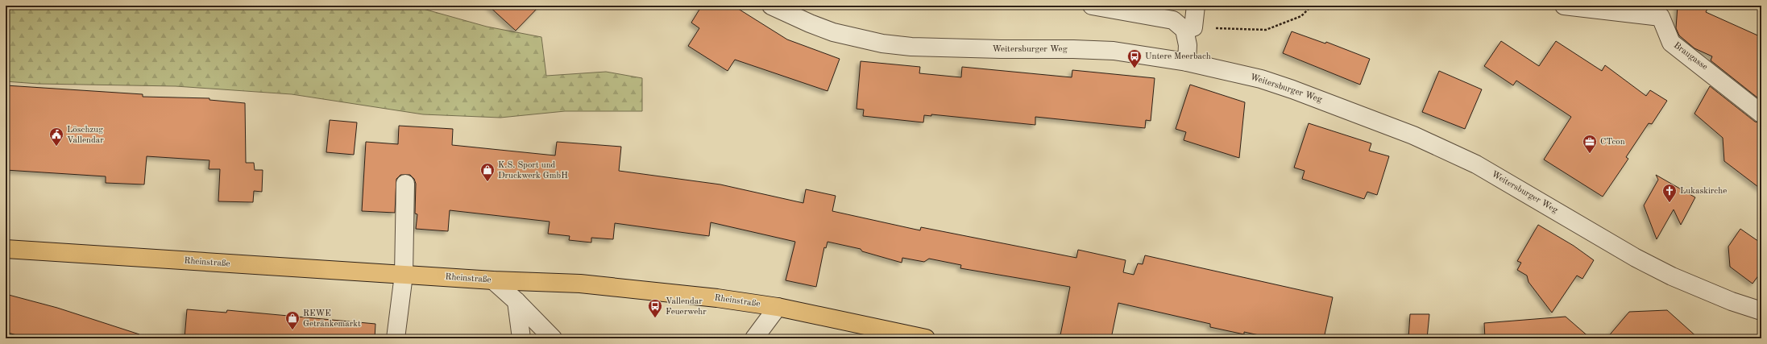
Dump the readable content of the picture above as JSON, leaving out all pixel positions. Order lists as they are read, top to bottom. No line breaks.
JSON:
{"streets":{"main road":["Rheinstraße"],"street":["Weitersburger Weg","Braugasse"]},"places":{"bus stop":["Untere Meerbach","Vallendar Feuerwehr"],"public building":["Löschzug Vallendar"],"office":["CTcon"],"shop":["K.S. Sport und Druckwerk GmbH","REWE Getränkemarkt"],"church":["Lukaskirche"]}}
